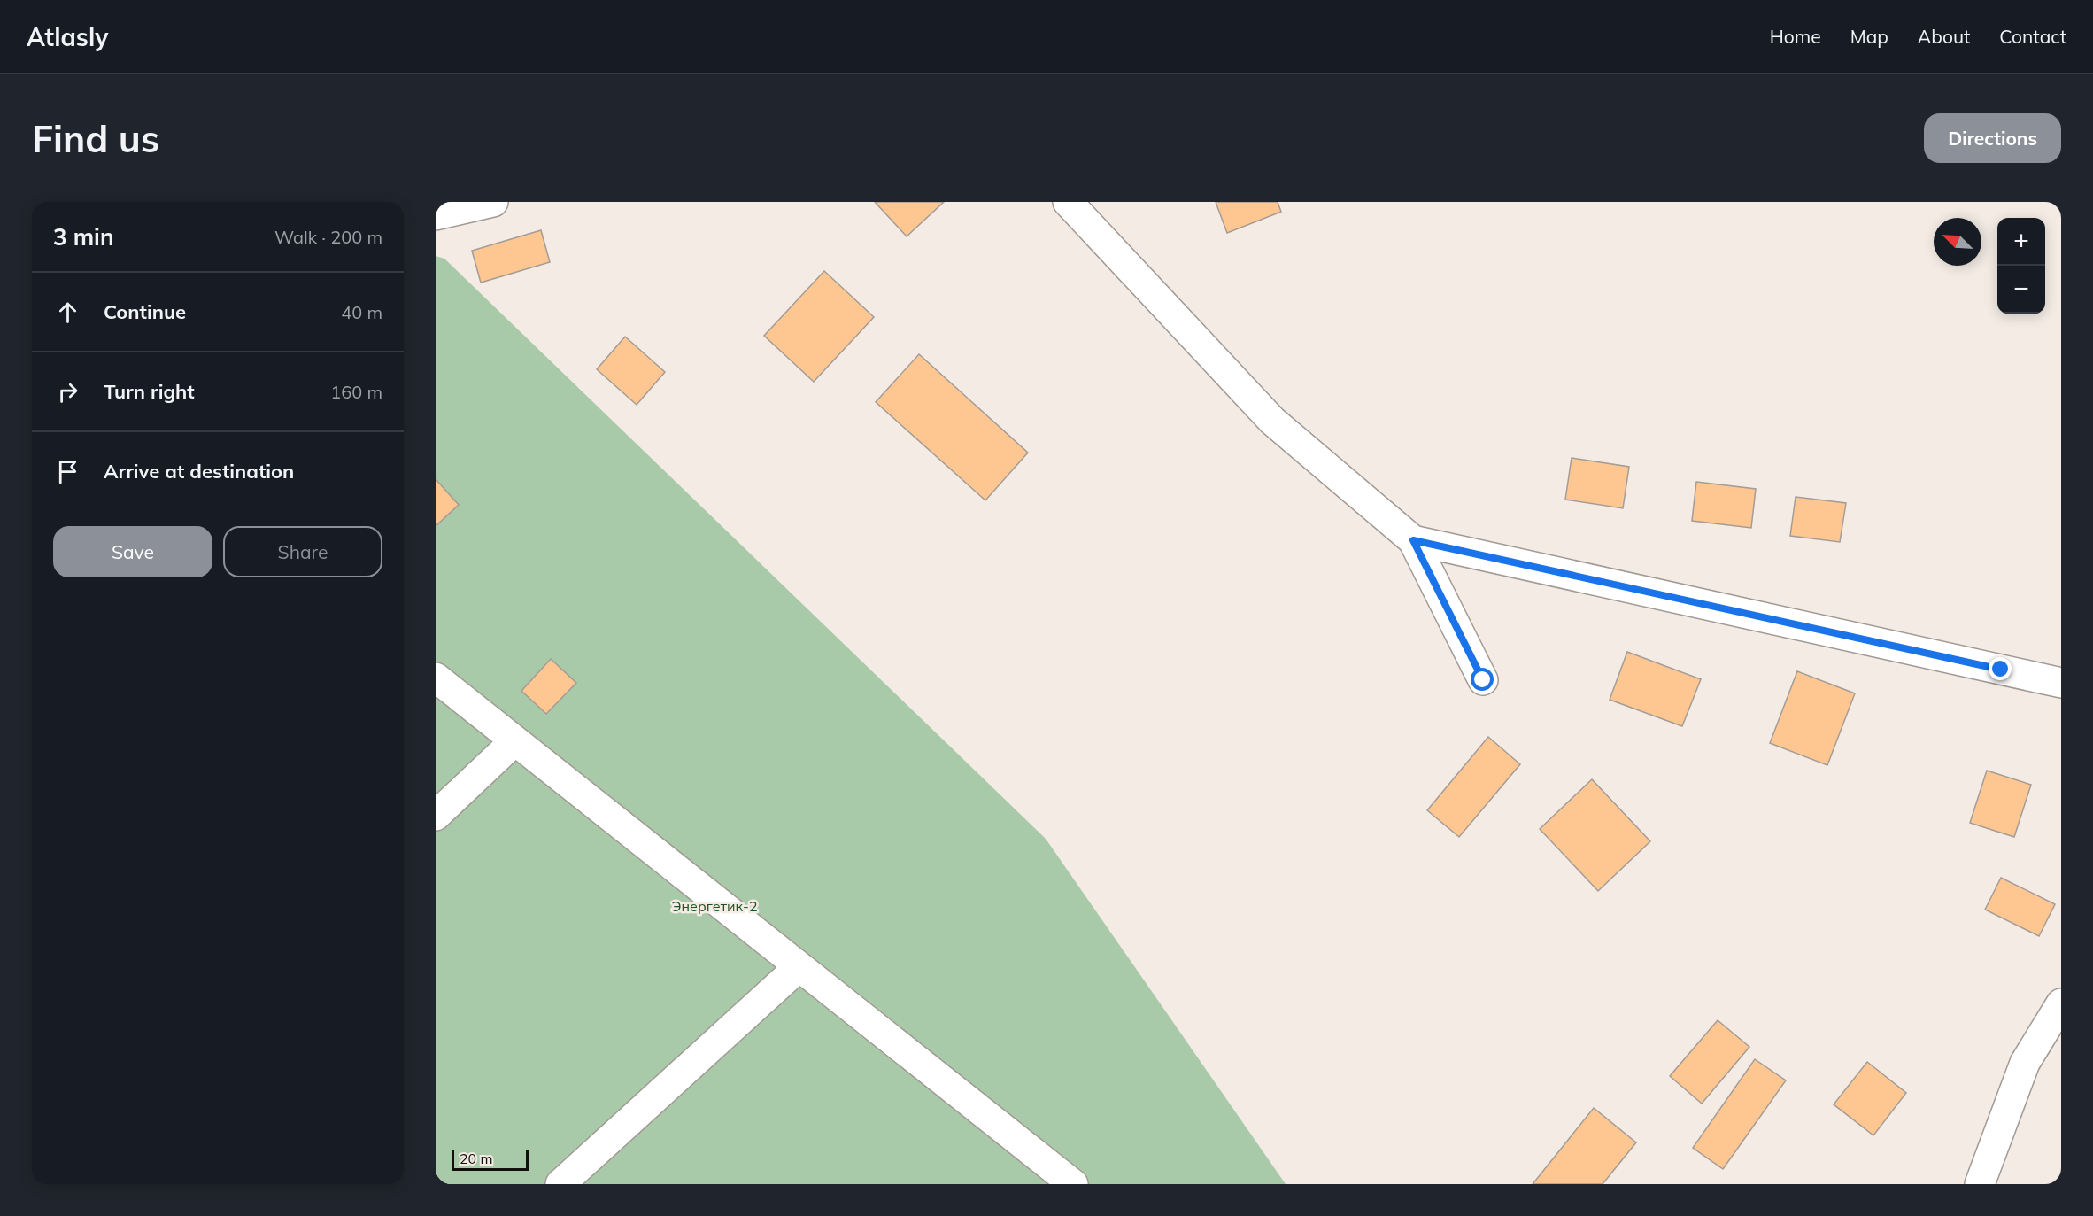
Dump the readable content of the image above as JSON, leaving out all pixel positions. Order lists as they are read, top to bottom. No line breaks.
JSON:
{"parks":["Энергетик-2"],"scale_bar":"20 m","north":"top left","page":{"header":"Atlasly","nav":["Home","Map","About","Contact"],"buttons":["Directions",["Save","Share"]],"title":"Find us","heading":["3 min","Walk · 200 m"],"map_buttons":["+","−"],"list":[["Continue","40 m"],["Turn right","160 m"],"Arrive at destination"],"scale":"20 m"}}
